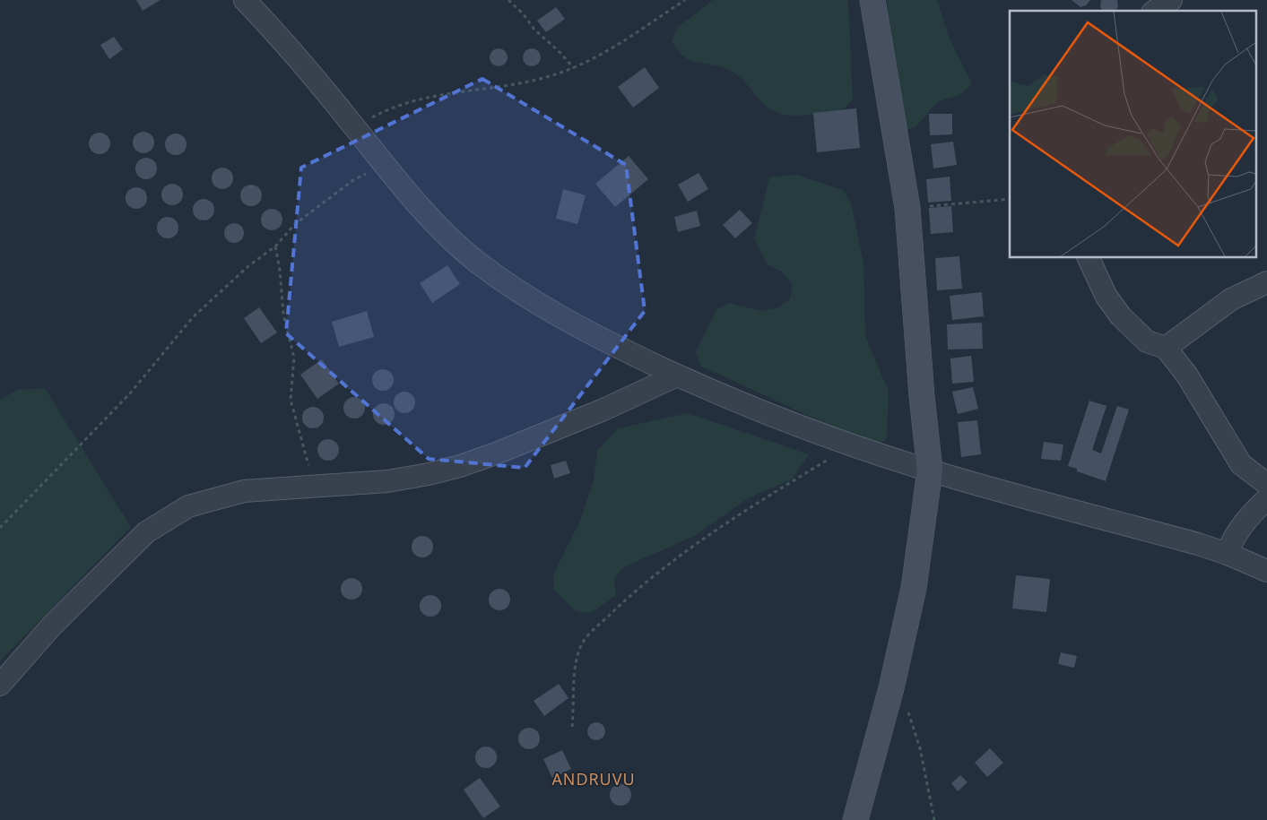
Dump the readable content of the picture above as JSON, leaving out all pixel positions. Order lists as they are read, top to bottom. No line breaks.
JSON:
{"districts":["ANDRUVU"]}
